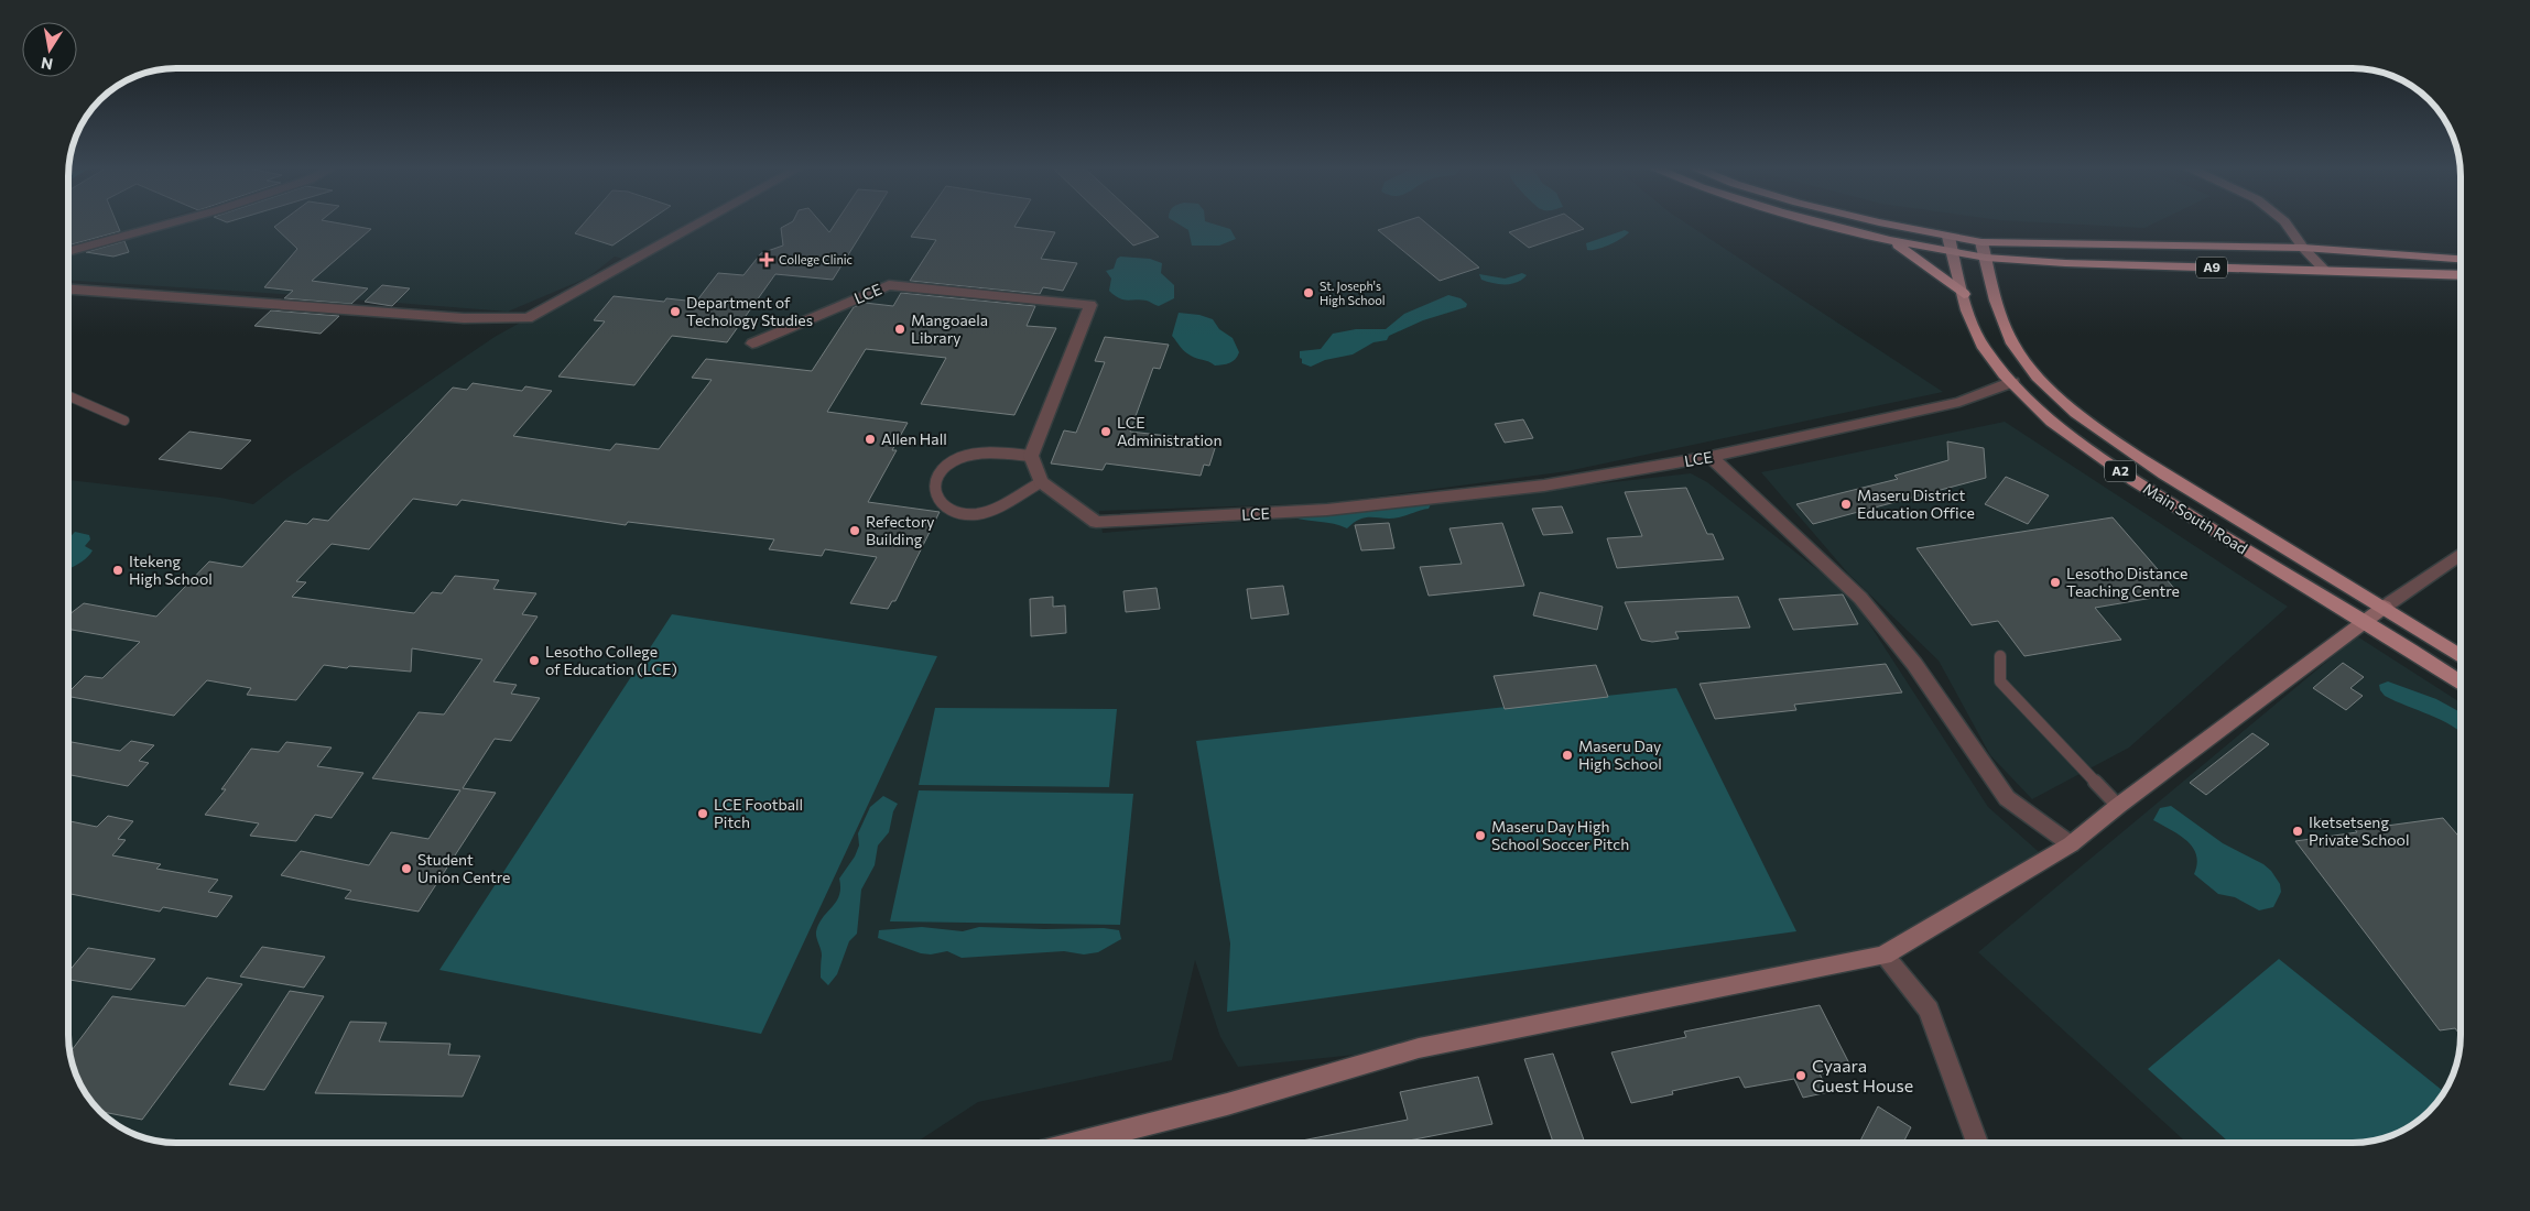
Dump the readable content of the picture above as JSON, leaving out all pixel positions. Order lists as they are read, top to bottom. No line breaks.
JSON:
{"streets":{"highway":["A9"],"main road":["A2","Main South Road"],"street":["LCE"]},"crossings":[["A9","Main South Road"],["LCE","Main South Road"]],"places":{"health":["College Clinic"],"other":["St. Joseph's High School","Department of Techology Studies","Mangoaela Library","LCE Administration","Allen Hall","Maseru District Education Office","Refectory Building","Itekeng High School","Lesotho Distance Teaching Centre","Lesotho College of Education (LCE)","Maseru Day High School","LCE Football Pitch","Iketsetseng Private School","Maseru Day High School Soccer Pitch","Student Union Centre","Cyaara Guest House"]},"north":"bottom"}
